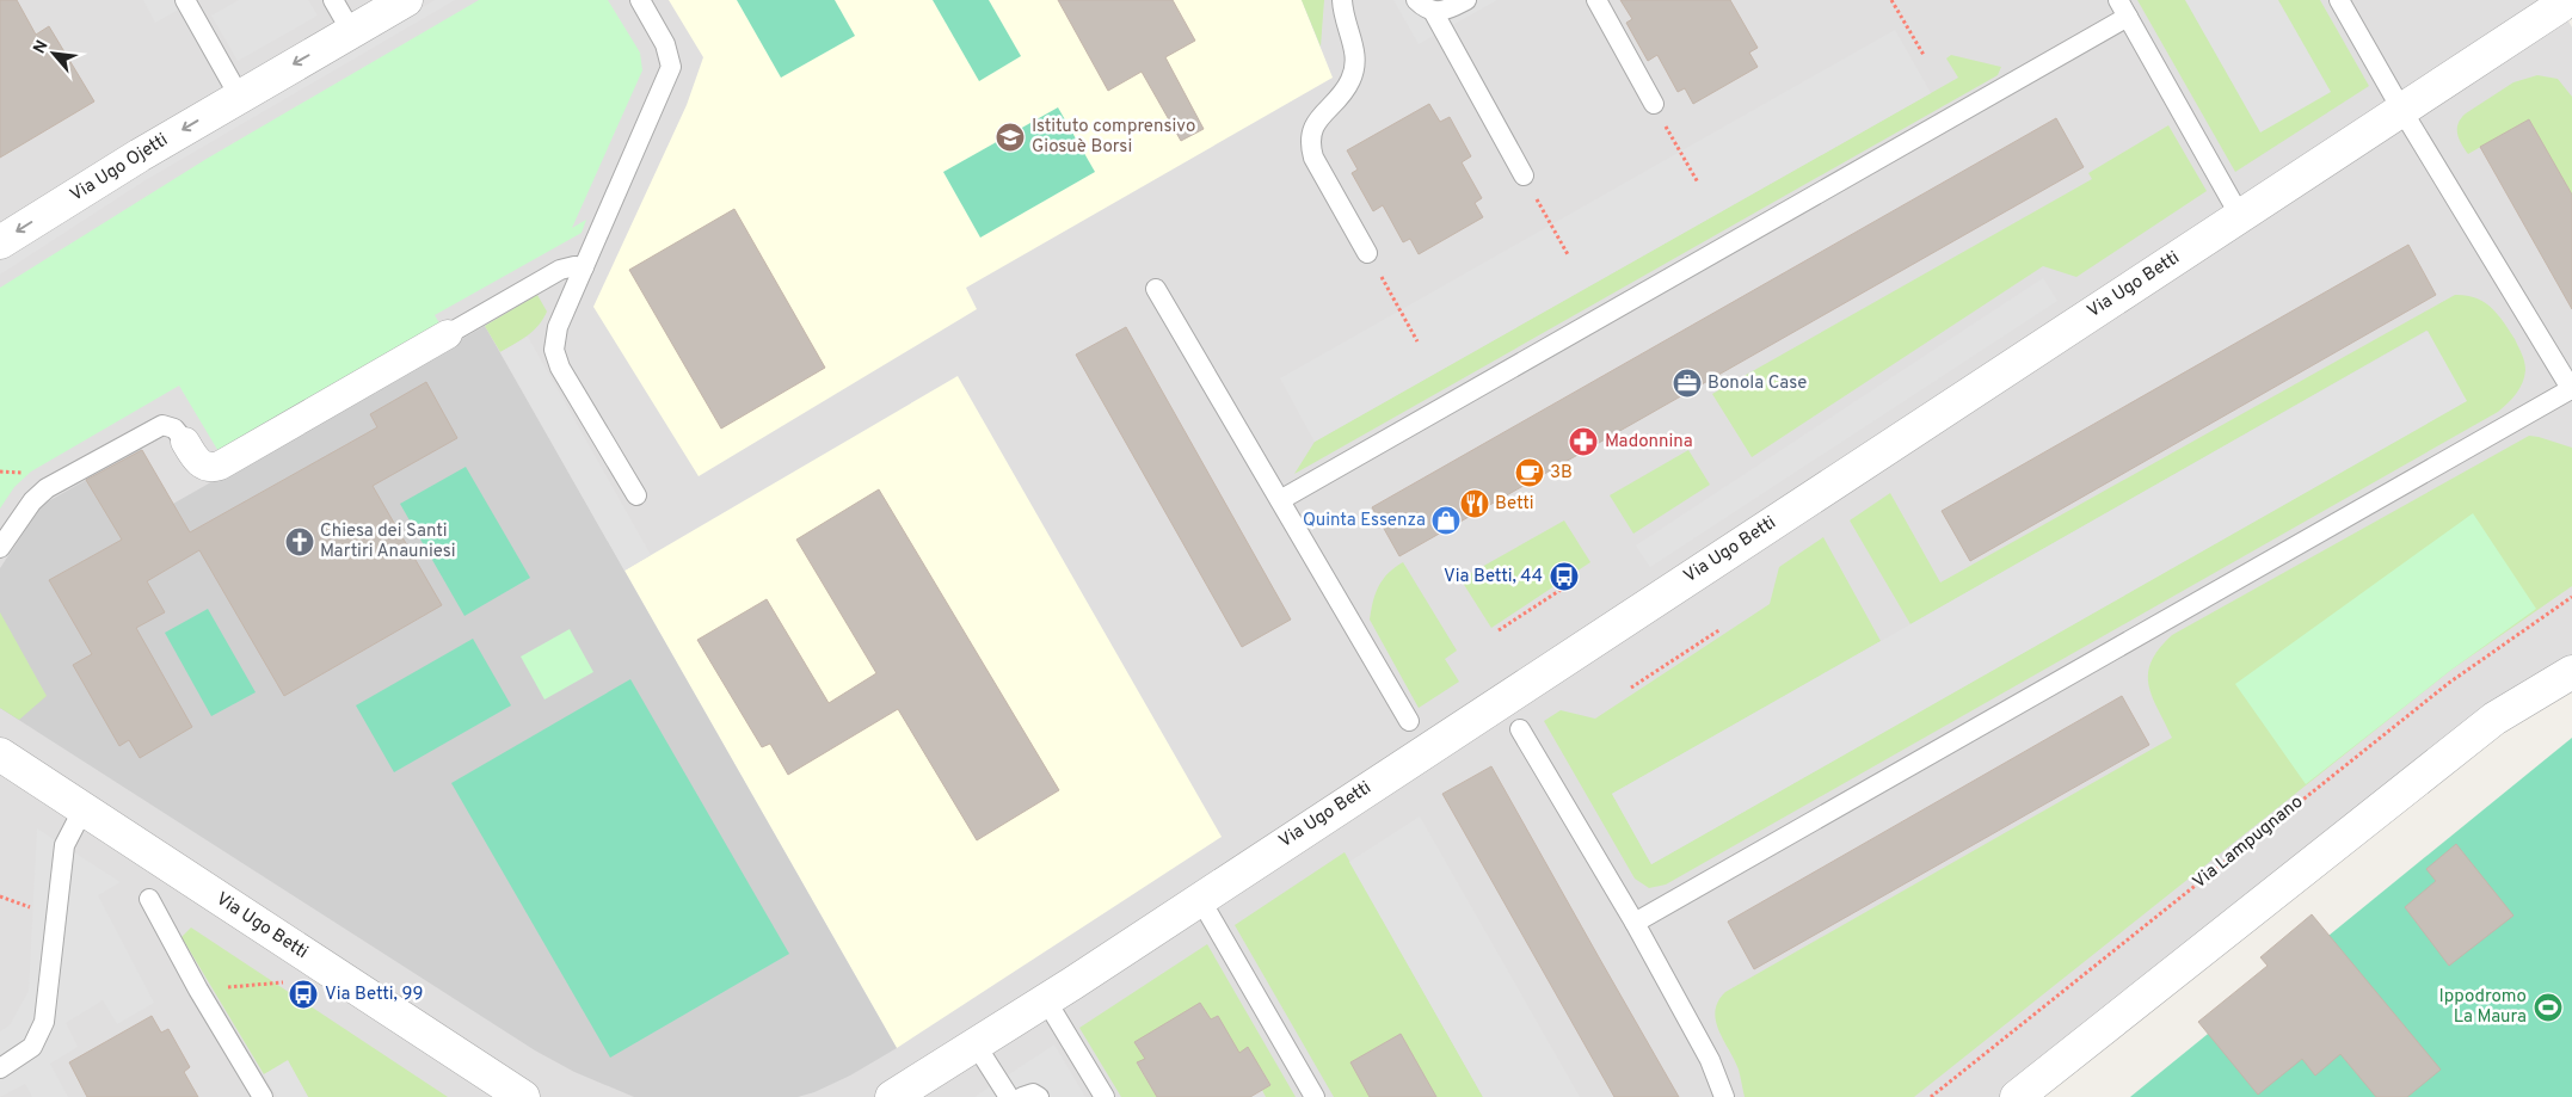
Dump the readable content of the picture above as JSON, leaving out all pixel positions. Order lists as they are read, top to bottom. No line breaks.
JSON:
{"streets":{"street":["Via Ugo Ojetti","Via Ugo Betti"],"path":["Via Lampugnano"]},"one_way":["Via Ugo Ojetti"],"places":{"school or university":["Istituto comprensivo Giosuè Borsi"],"office":["Bonola Case"],"pharmacy":["Madonnina"],"cafe":["3B"],"restaurant":["Betti"],"shop":["Quinta Essenza"],"church":["Chiesa dei Santi Martiri Anauniesi"],"bus stop":["Via Betti, 44","Via Betti, 99"],"sports":["Ippodromo La Maura"]},"north":"top left"}
